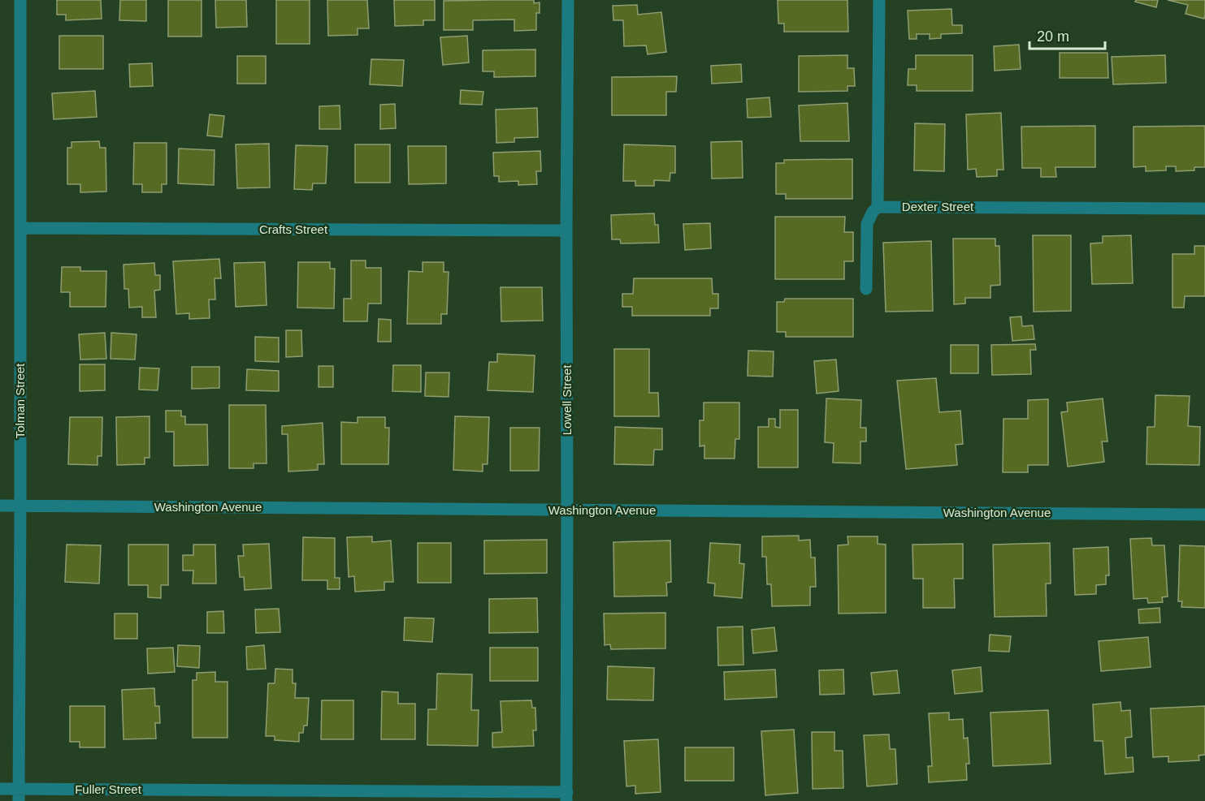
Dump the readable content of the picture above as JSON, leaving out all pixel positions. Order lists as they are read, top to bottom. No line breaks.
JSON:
{"streets":{"street":["Dexter Street","Crafts Street","Lowell Street","Tolman Street","Washington Avenue","Fuller Street"]},"crossings":[["Crafts Street","Lowell Street"],["Crafts Street","Tolman Street"],["Lowell Street","Washington Avenue"],["Lowell Street","Fuller Street"],["Tolman Street","Washington Avenue"],["Tolman Street","Fuller Street"]],"scale_bar":"20 m"}
